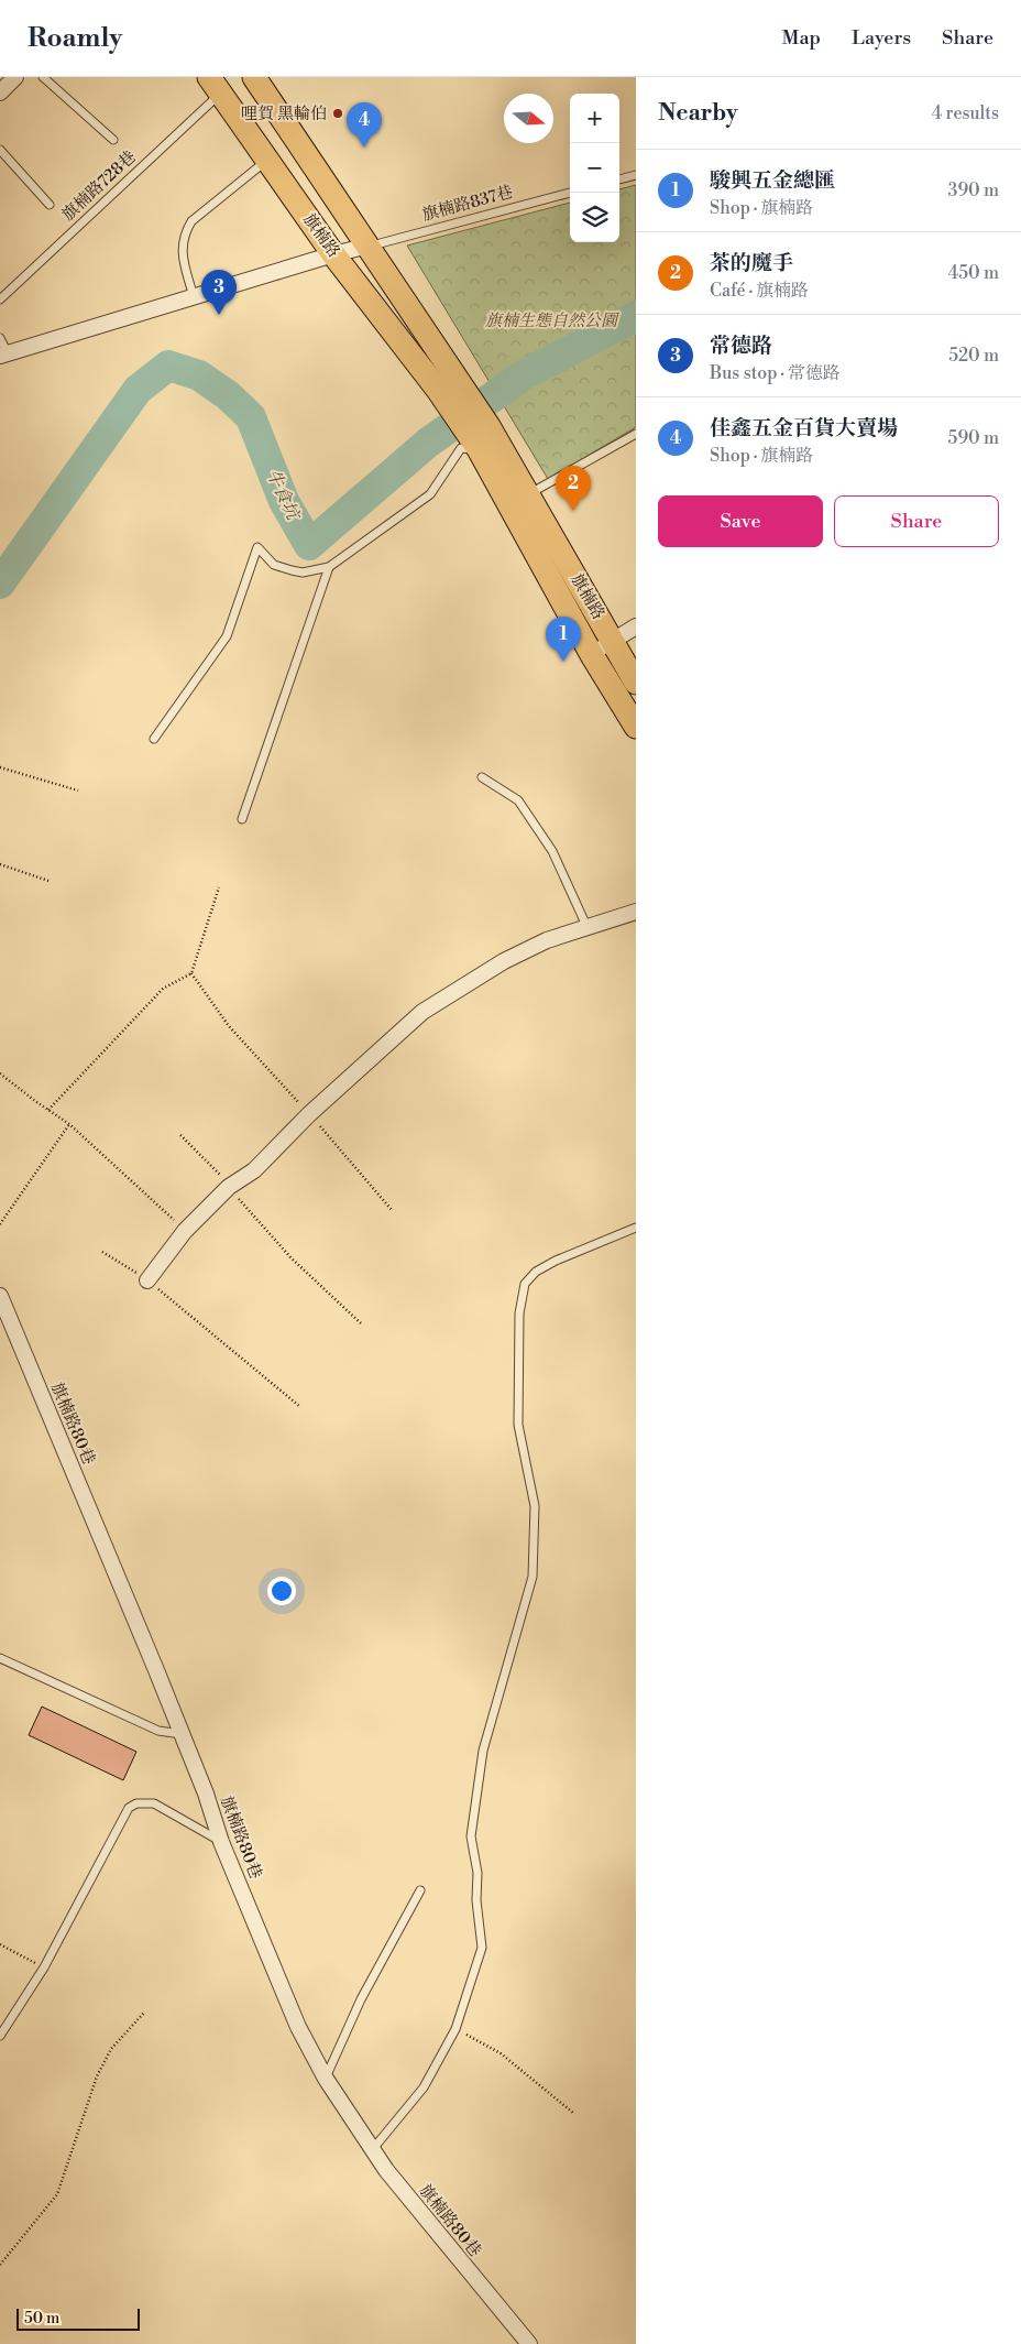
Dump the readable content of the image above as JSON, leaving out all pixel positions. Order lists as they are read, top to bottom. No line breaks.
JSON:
{"streets":{"main road":["旗楠路"],"street":["旗楠路80巷"],"lane":["旗楠路728巷","旗楠路837巷"]},"crossings":[["旗楠路728巷","旗楠路"],["旗楠路837巷","旗楠路"]],"water":["牛食坑"],"parks":["旗楠生態自然公園"],"places":["哩賀 黑輪伯"],"scale_bar":"50 m","north":"right","page":{"header":"Roamly","nav":["Map","Layers","Share"],"heading":["Nearby","4 results"],"map_buttons":["+","−"],"pins":["4","3","2","1"],"list":[{"mark":"1","name":"駿興五金總匯","note":"Shop · 旗楠路","value":"390 m"},{"mark":"2","name":"茶的魔手","note":"Café · 旗楠路","value":"450 m"},{"mark":"3","name":"常德路","note":"Bus stop · 常德路","value":"520 m"},{"mark":"4","name":"佳鑫五金百貨大賣場","note":"Shop · 旗楠路","value":"590 m"}],"buttons":["Save","Share"],"scale":"50 m"}}
